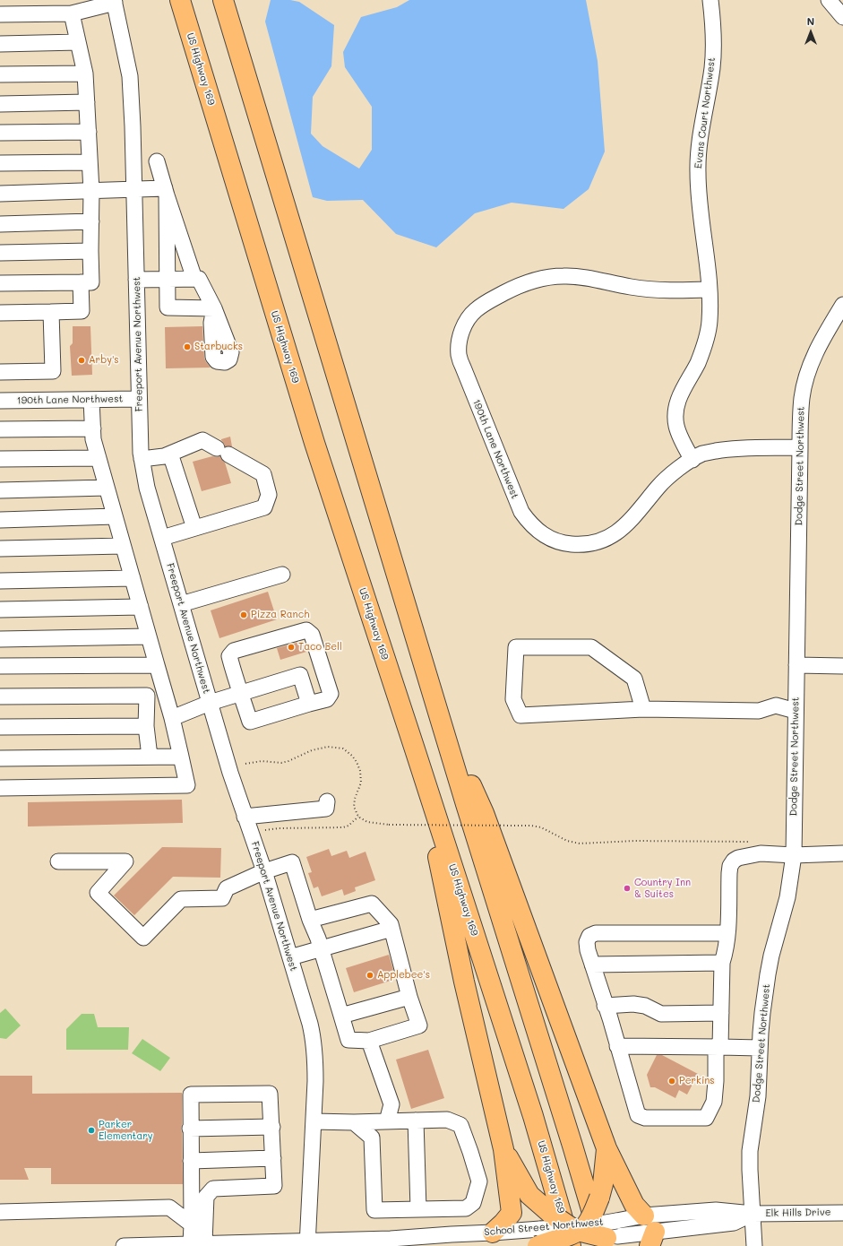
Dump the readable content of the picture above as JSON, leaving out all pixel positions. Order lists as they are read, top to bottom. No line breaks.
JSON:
{"streets":{"highway":["US Highway 169"],"street":["Evans Court Northwest","Freeport Avenue Northwest","190th Lane Northwest","Dodge Street Northwest","Elk Hills Drive","School Street Northwest"]},"crossings":[["US Highway 169","School Street Northwest"],["Evans Court Northwest","190th Lane Northwest"],["Freeport Avenue Northwest","190th Lane Northwest"],["Freeport Avenue Northwest","School Street Northwest"],["190th Lane Northwest","Dodge Street Northwest"],["Dodge Street Northwest","Elk Hills Drive"],["Dodge Street Northwest","School Street Northwest"],["Elk Hills Drive","School Street Northwest"]],"places":["Starbucks","Arby's","Pizza Ranch","Taco Bell","Country Inn & Suites","Applebee's","Perkins","Parker Elementary"],"north":"top"}
